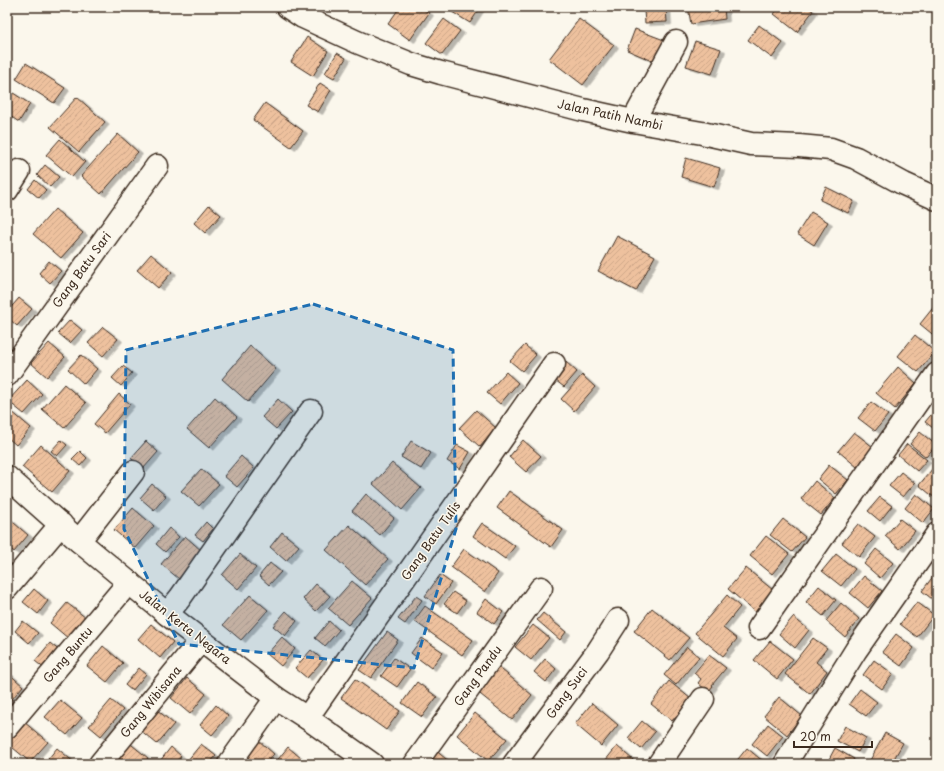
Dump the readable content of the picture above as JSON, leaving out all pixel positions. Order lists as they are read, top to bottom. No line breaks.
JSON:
{"streets":{"street":["Jalan Patih Nambi","Gang Batu Sari","Gang Batu Tulis","Jalan Kerta Negara","Gang Buntu","Gang Pandu","Gang Suci","Gang Wibisana"]},"crossings":[["Gang Batu Tulis","Jalan Kerta Negara"],["Jalan Kerta Negara","Gang Buntu"],["Jalan Kerta Negara","Gang Wibisana"]],"scale_bar":"20 m"}
